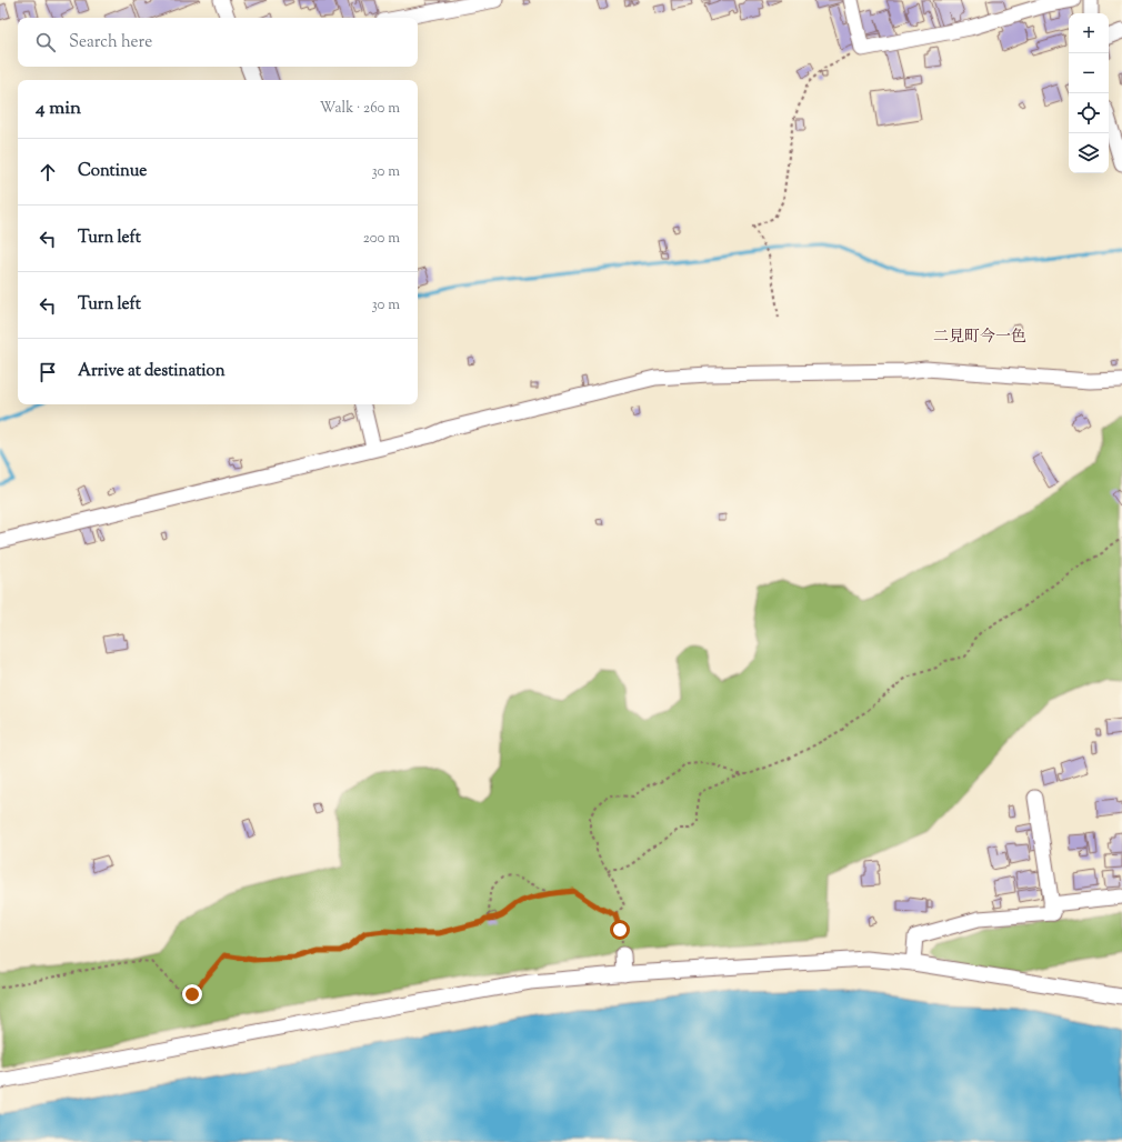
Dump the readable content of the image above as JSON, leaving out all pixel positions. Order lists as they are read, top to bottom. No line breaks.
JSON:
{"districts":["二見町今一色"],"page":{"map_buttons":["+","−"],"search":"Search here","heading":["4 min","Walk · 260 m"],"list":[["Continue","30 m"],["Turn left","200 m"],["Turn left","30 m"],"Arrive at destination"]}}
